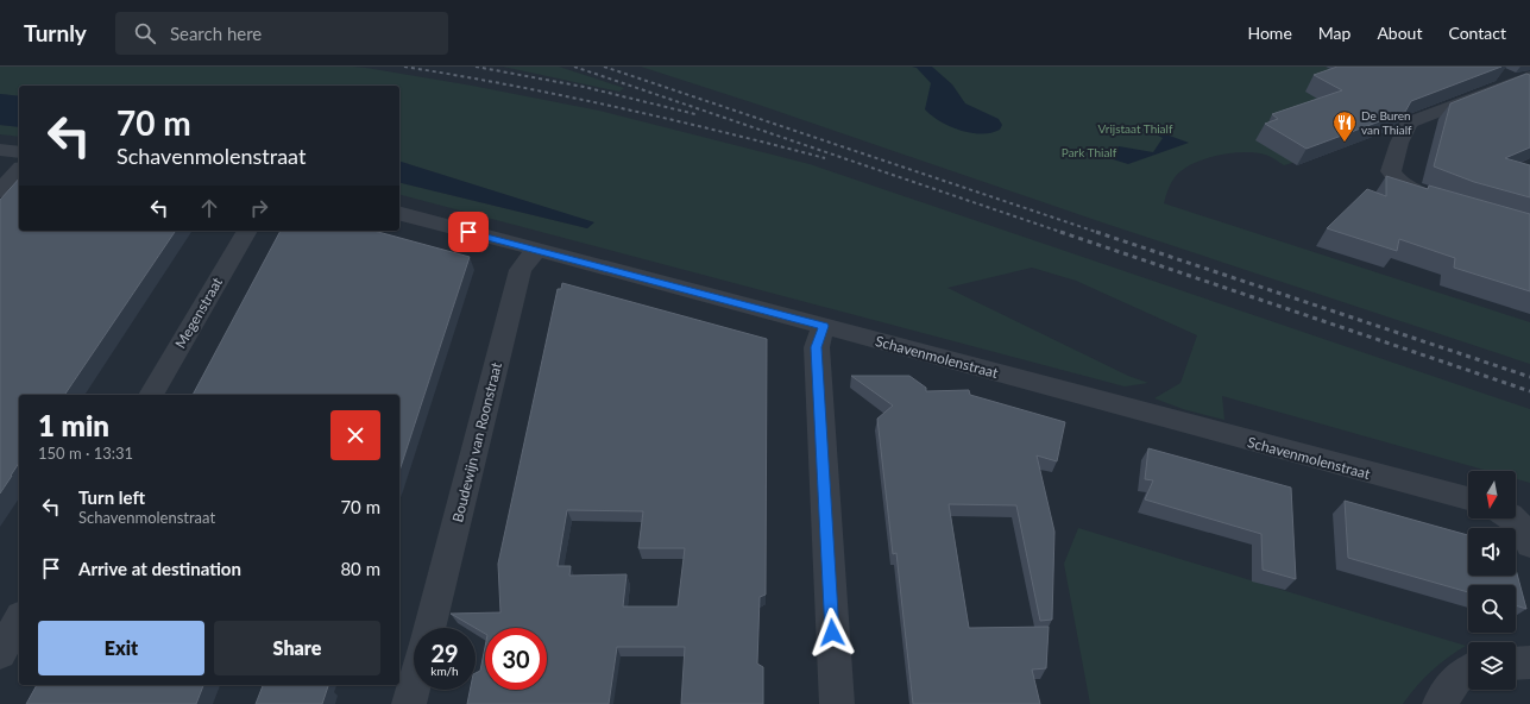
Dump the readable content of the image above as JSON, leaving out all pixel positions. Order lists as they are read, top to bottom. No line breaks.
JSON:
{"streets":{"street":["Megenstraat","Schavenmolenstraat","Boudewijn van Roonstraat"]},"crossings":[["Schavenmolenstraat","Boudewijn van Roonstraat"]],"parks":["Vrijstaat Thialf","Park Thialf"],"places":{"restaurant":["De Buren van Thialf"]},"north":"bottom","page":{"header":"Turnly","search":"Search here","nav":["Home","Map","About","Contact"],"turn":["70 m","Schavenmolenstraat"],"heading":["1 min","150 m · 13:31"],"list":[{"name":"Turn left","note":"Schavenmolenstraat","value":"70 m"},{"name":"Arrive at destination","value":"80 m"}],"buttons":["Exit","Share"],"speed":"29 km/h","limit":"30"}}
